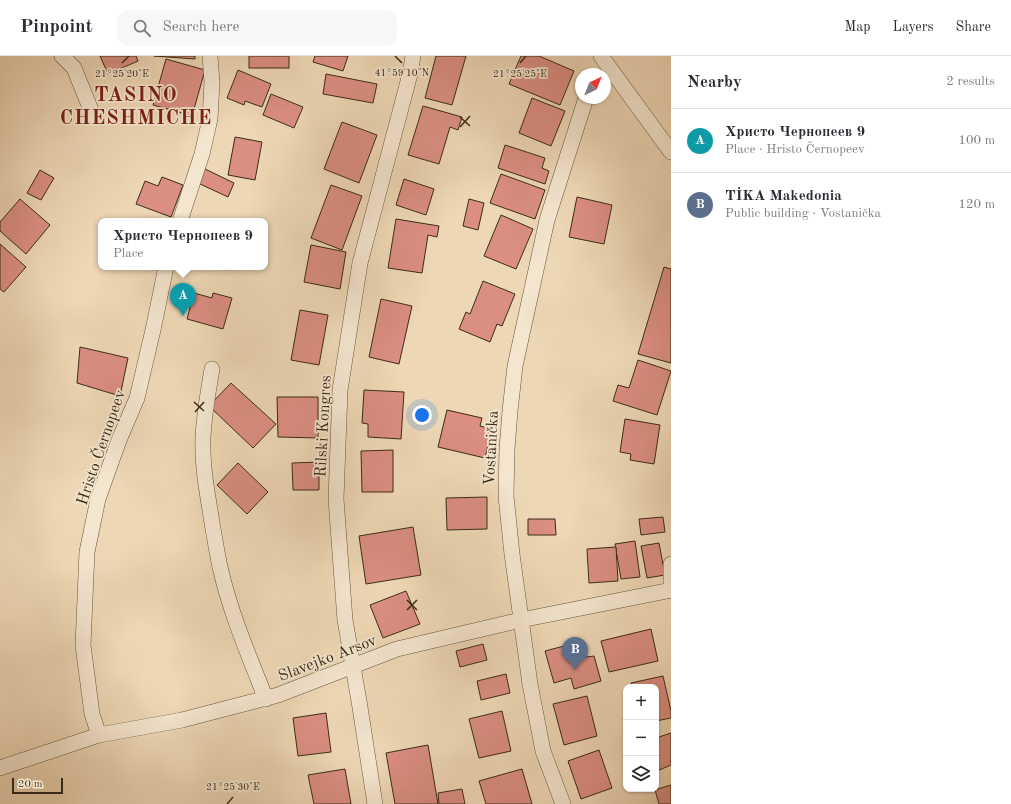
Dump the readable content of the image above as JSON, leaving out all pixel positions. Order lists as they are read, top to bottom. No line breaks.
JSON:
{"streets":{"street":["Rilski Kongres","Hristo Černopeev","Vostanička","Slavejko Arsov"]},"crossings":[["Rilski Kongres","Slavejko Arsov"],["Hristo Černopeev","Slavejko Arsov"],["Vostanička","Slavejko Arsov"]],"districts":["TASINO CHESHMICHE"],"scale_bar":"20 m","north":"top right","page":{"header":"Pinpoint","search":"Search here","nav":["Map","Layers","Share"],"heading":["Nearby","2 results"],"list":[{"mark":"A","name":"Христо Чернопеев 9","note":"Place · Hristo Černopeev","value":"100 m"},{"mark":"B","name":"TİKA Makedonia","note":"Public building · Vostanička","value":"120 m"}],"popup":["Христо Чернопеев 9","Place"],"pins":["A","B"],"map_buttons":["+","−"],"scale":"20 m"},"coordinates":["41°59'10\"N","21°25'20\"E","21°25'25\"E","21°25'30\"E"]}
